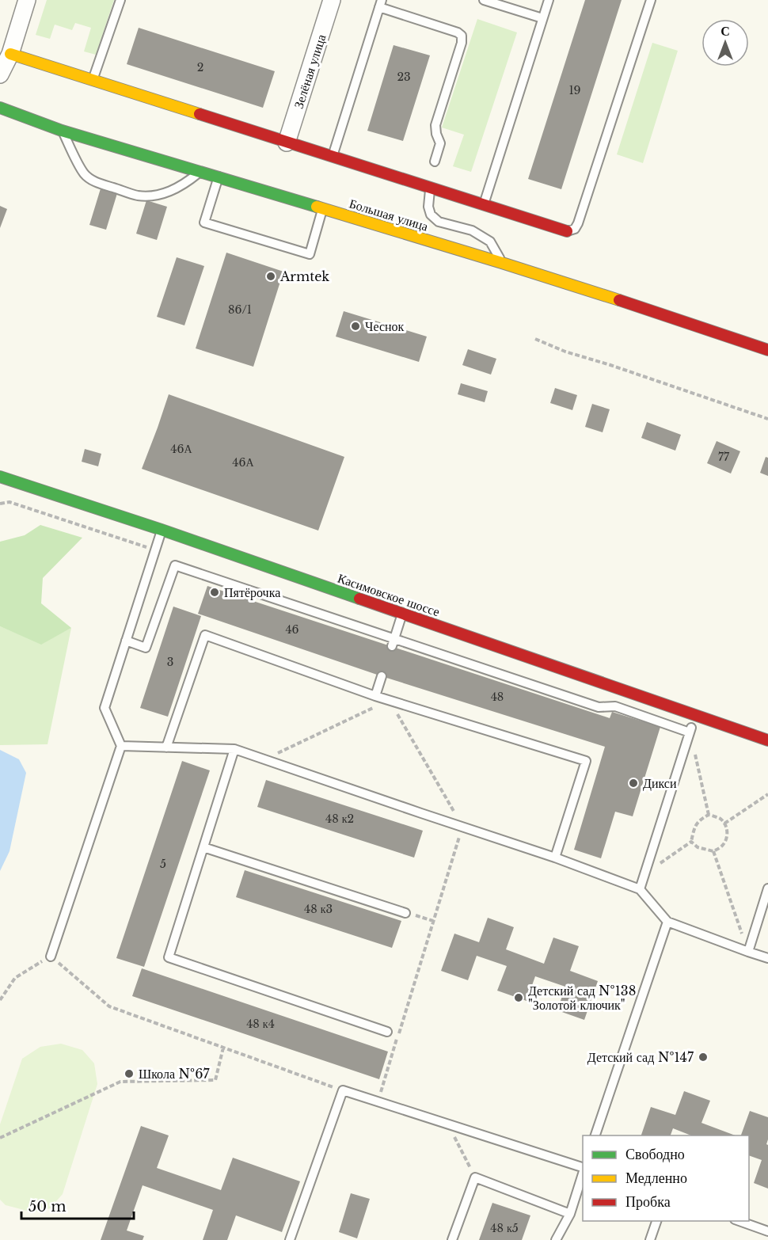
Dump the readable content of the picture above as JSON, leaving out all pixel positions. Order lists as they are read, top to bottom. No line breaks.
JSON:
{"streets":{"street":["Зелёная улица","Большая улица","Касимовское шоссе"]},"places":["Armtek","Чеснок","Пятёрочка","Дикси","Детский сад №138 \"Золотой ключик\"","Детский сад №147","Школа №67"],"house_numbers":["2","23","19","86/1","46А","77","46А","46","3","48","48 к2","5","48 к3","48 к4","48 к5"],"legend":["Свободно","Медленно","Пробка"],"scale_bar":"50 m","north":"top"}
